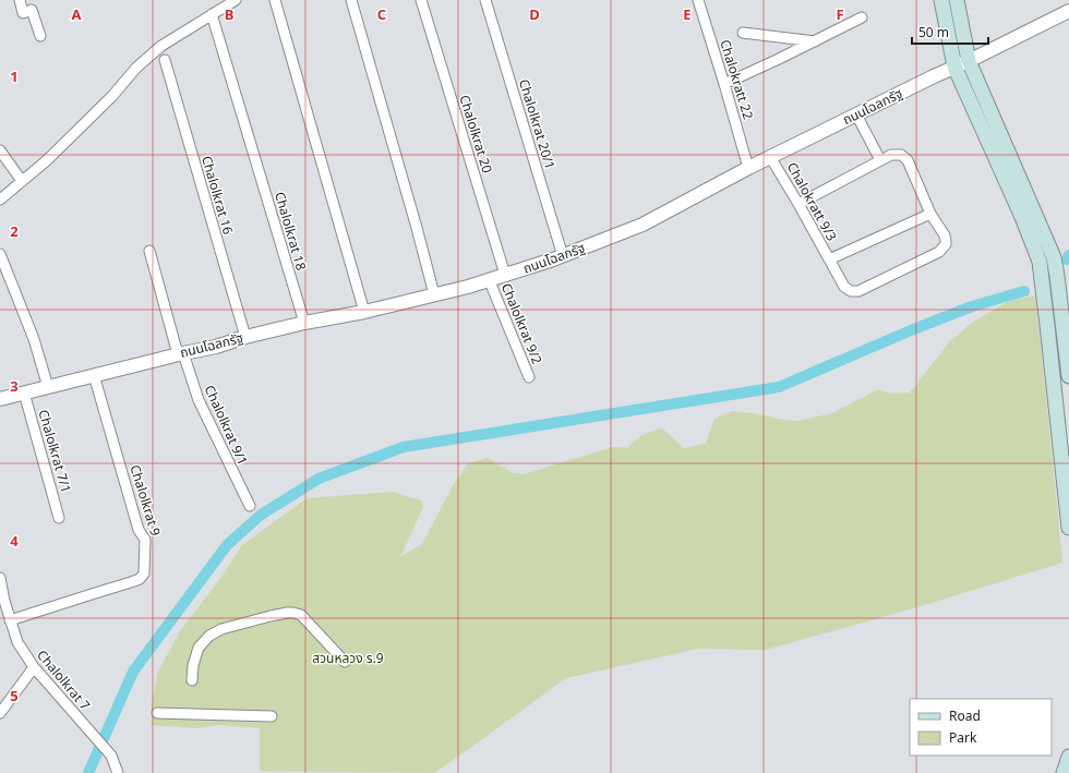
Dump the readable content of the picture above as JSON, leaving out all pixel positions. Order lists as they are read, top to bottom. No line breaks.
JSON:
{"streets":{"street":["Chalokratt 22","ถนนโฉลกรัฐ","Chalolkrat 20/1","Chalolkrat 20","Chalolkrat 16","Chalokratt 9/3","Chalolkrat 18","Chalolkrat 9/2","Chalolkrat 9/1","Chalolkrat 7/1","Chalolkrat 9","Chalolkrat 7"]},"crossings":[["Chalokratt 22","ถนนโฉลกรัฐ"],["ถนนโฉลกรัฐ","Chalolkrat 20/1"],["ถนนโฉลกรัฐ","Chalolkrat 20"],["ถนนโฉลกรัฐ","Chalolkrat 16"],["ถนนโฉลกรัฐ","Chalokratt 9/3"],["ถนนโฉลกรัฐ","Chalolkrat 18"],["ถนนโฉลกรัฐ","Chalolkrat 9/2"],["ถนนโฉลกรัฐ","Chalolkrat 9/1"],["ถนนโฉลกรัฐ","Chalolkrat 7/1"],["ถนนโฉลกรัฐ","Chalolkrat 9"],["Chalolkrat 9","Chalolkrat 7"]],"parks":["สวนหลวง ร.9"],"legend":["Road","Park"],"scale_bar":"50 m","grid":{"columns":["A","B","C","D","E","F"],"rows":["1","2","3","4","5"]}}
